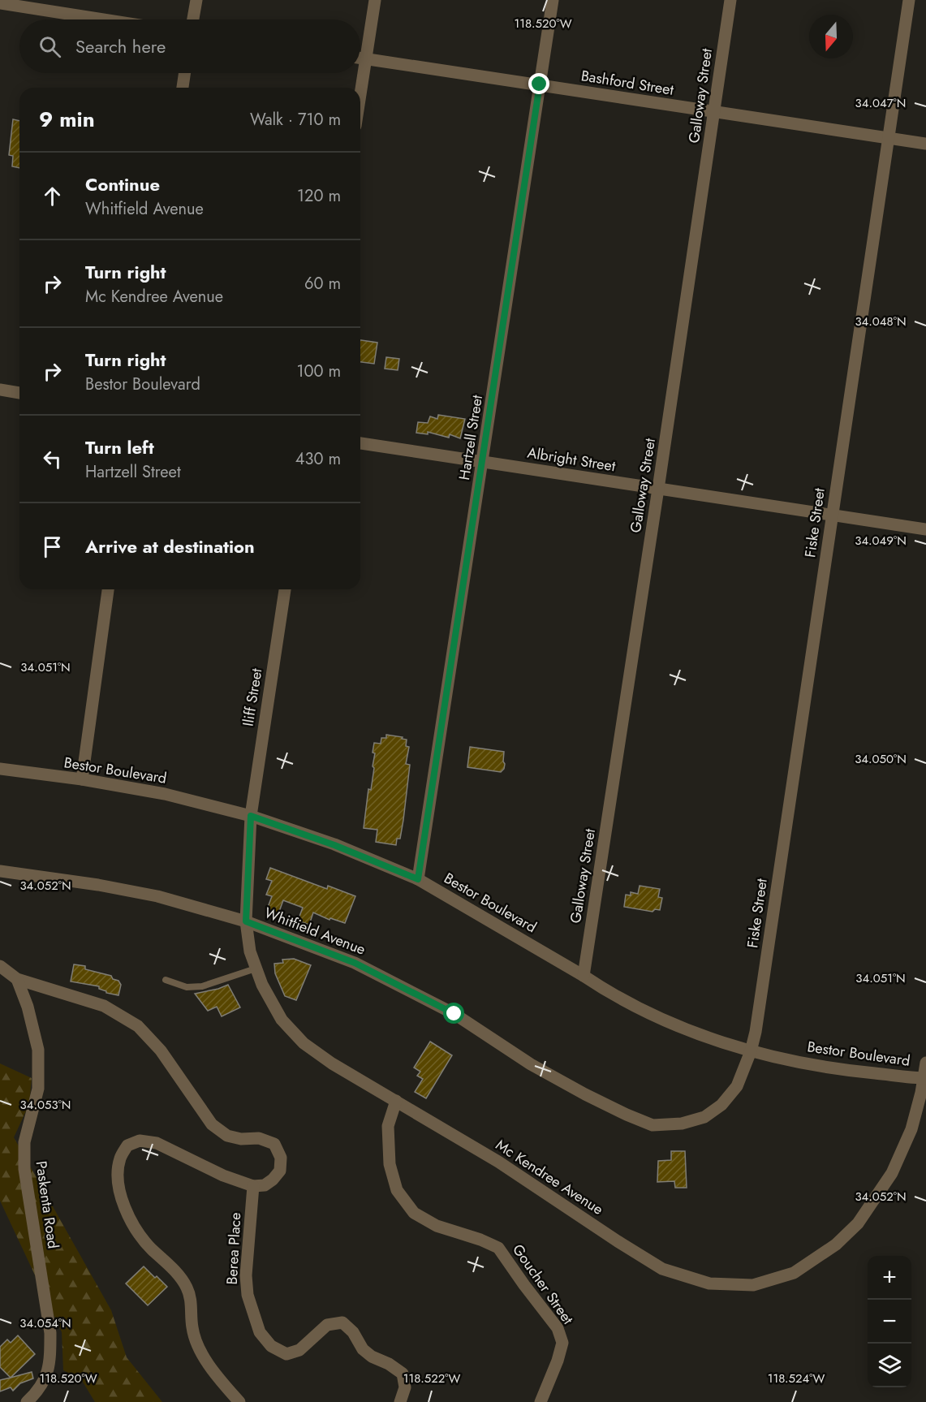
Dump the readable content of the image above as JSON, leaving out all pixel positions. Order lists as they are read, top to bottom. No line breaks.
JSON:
{"streets":{"street":["Bashford Street","Galloway Street","Hartzell Street","Albright Street","Fiske Street","Iliff Street","Bestor Boulevard","Whitfield Avenue","Mc Kendree Avenue","Paskenta Road","Berea Place","Goucher Street"]},"crossings":[["Bashford Street","Galloway Street"],["Bashford Street","Hartzell Street"],["Bashford Street","Fiske Street"],["Galloway Street","Albright Street"],["Galloway Street","Bestor Boulevard"],["Hartzell Street","Albright Street"],["Hartzell Street","Bestor Boulevard"],["Albright Street","Fiske Street"],["Fiske Street","Bestor Boulevard"],["Fiske Street","Whitfield Avenue"],["Iliff Street","Bestor Boulevard"],["Iliff Street","Mc Kendree Avenue"],["Bestor Boulevard","Whitfield Avenue"],["Bestor Boulevard","Mc Kendree Avenue"],["Whitfield Avenue","Mc Kendree Avenue"],["Mc Kendree Avenue","Goucher Street"]],"north":"bottom","page":{"search":"Search here","heading":["9 min","Walk · 710 m"],"list":[["Continue","Whitfield Avenue","120 m"],["Turn right","Mc Kendree Avenue","60 m"],["Turn right","Bestor Boulevard","100 m"],["Turn left","Hartzell Street","430 m"],"Arrive at destination"],"map_buttons":["+","−"]},"coordinates":["118.520°W","34.047°N","34.048°N","34.049°N","34.051°N","34.050°N","34.052°N","34.053°N","34.054°N","118.522°W","118.524°W"]}
